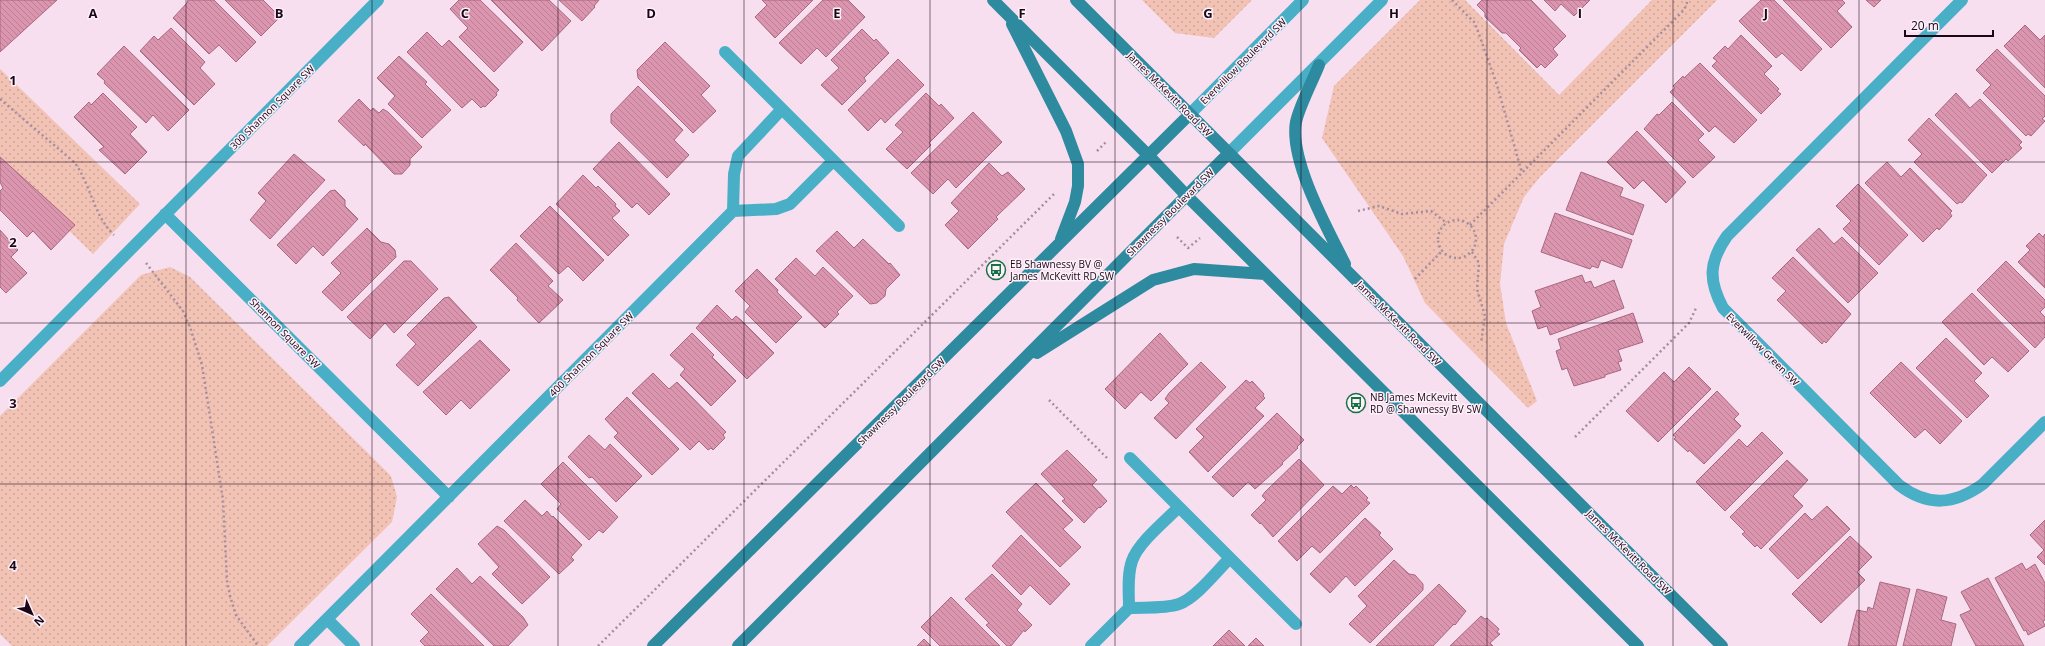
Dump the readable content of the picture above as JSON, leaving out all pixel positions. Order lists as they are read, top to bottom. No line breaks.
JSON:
{"streets":{"main road":["Everwillow Boulevard SW","James McKevitt Road SW","Shawnessy Boulevard SW"],"street":["300 Shannon Square SW","Shannon Square SW","Everwillow Green SW","400 Shannon Square SW"]},"crossings":[["Everwillow Boulevard SW","James McKevitt Road SW"],["Everwillow Boulevard SW","Shawnessy Boulevard SW"],["James McKevitt Road SW","Shawnessy Boulevard SW"],["300 Shannon Square SW","Shannon Square SW"],["Shannon Square SW","400 Shannon Square SW"]],"places":{"bus stop":["EB Shawnessy BV @ James McKevitt RD SW","NB James McKevitt RD @ Shawnessy BV SW"]},"scale_bar":"20 m","north":"bottom right","grid":{"columns":["A","B","C","D","E","F","G","H","I","J"],"rows":["1","2","3","4"]}}
